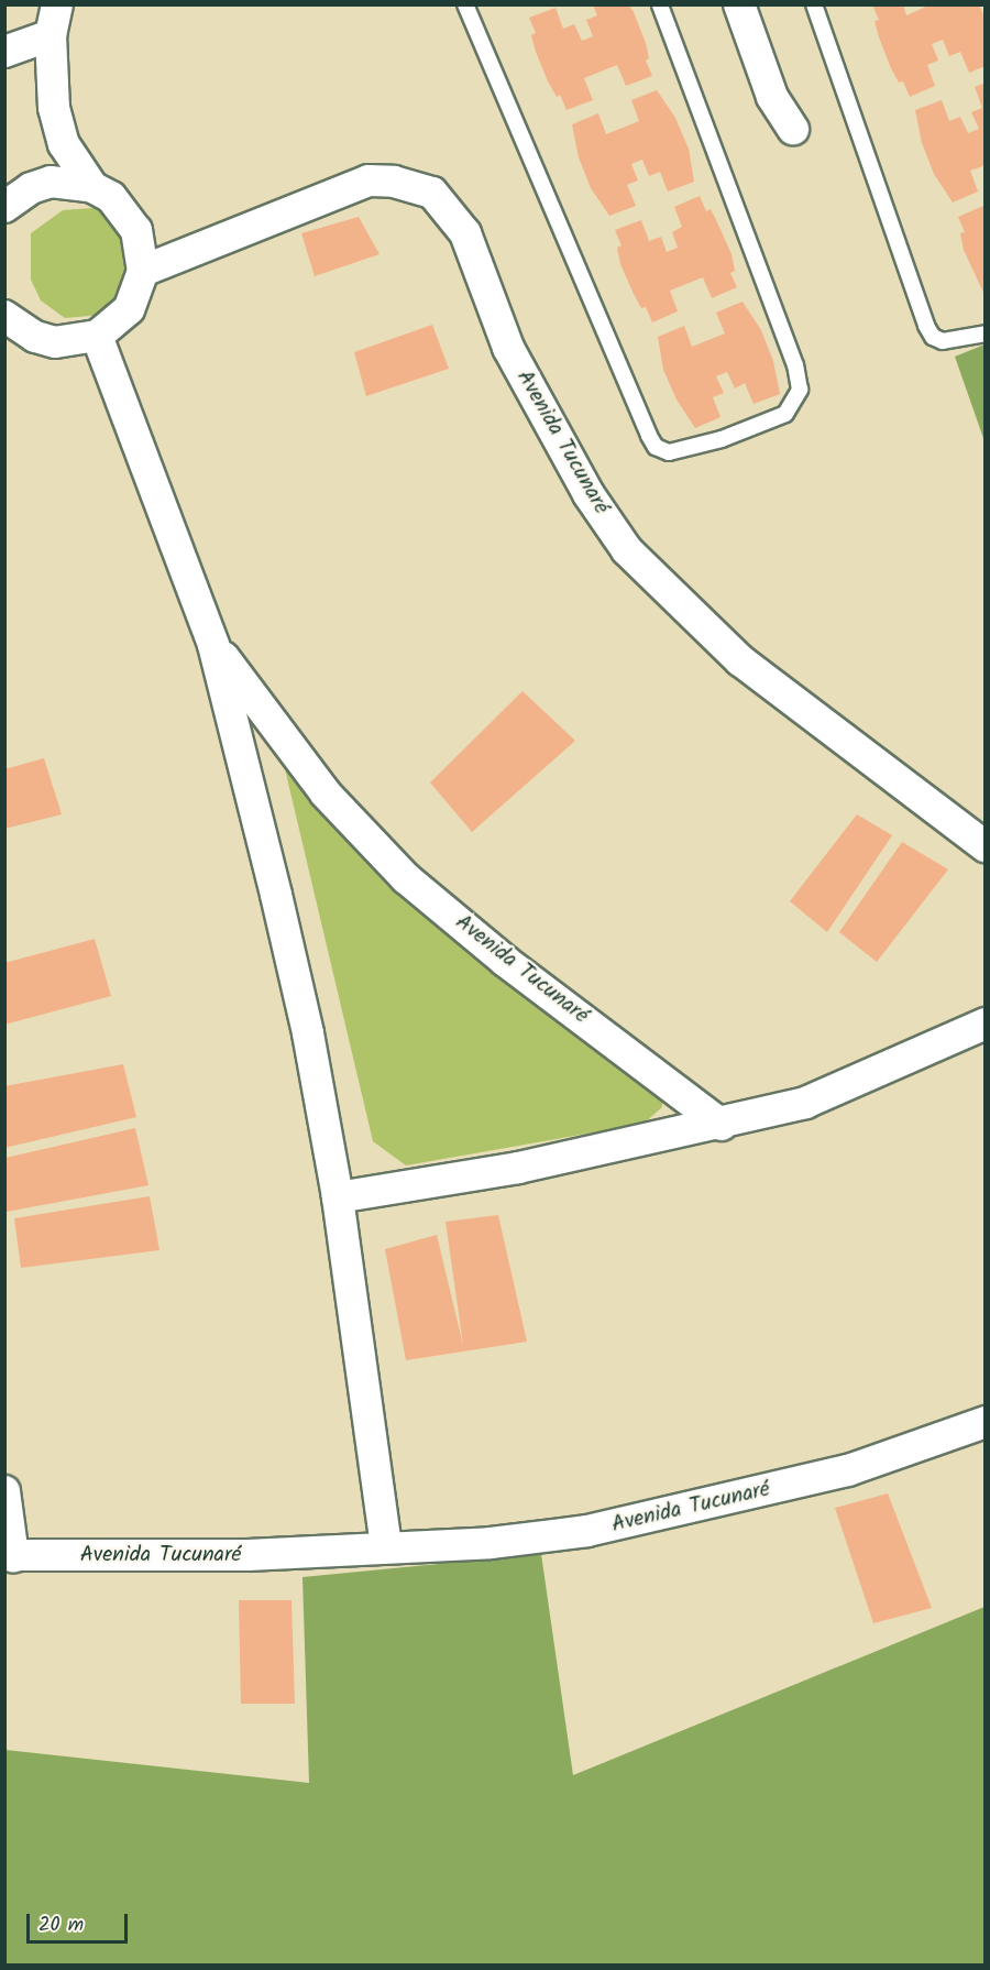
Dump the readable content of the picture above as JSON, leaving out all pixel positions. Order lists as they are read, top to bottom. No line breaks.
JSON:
{"streets":{"street":["Avenida Tucunaré"]},"scale_bar":"20 m"}
